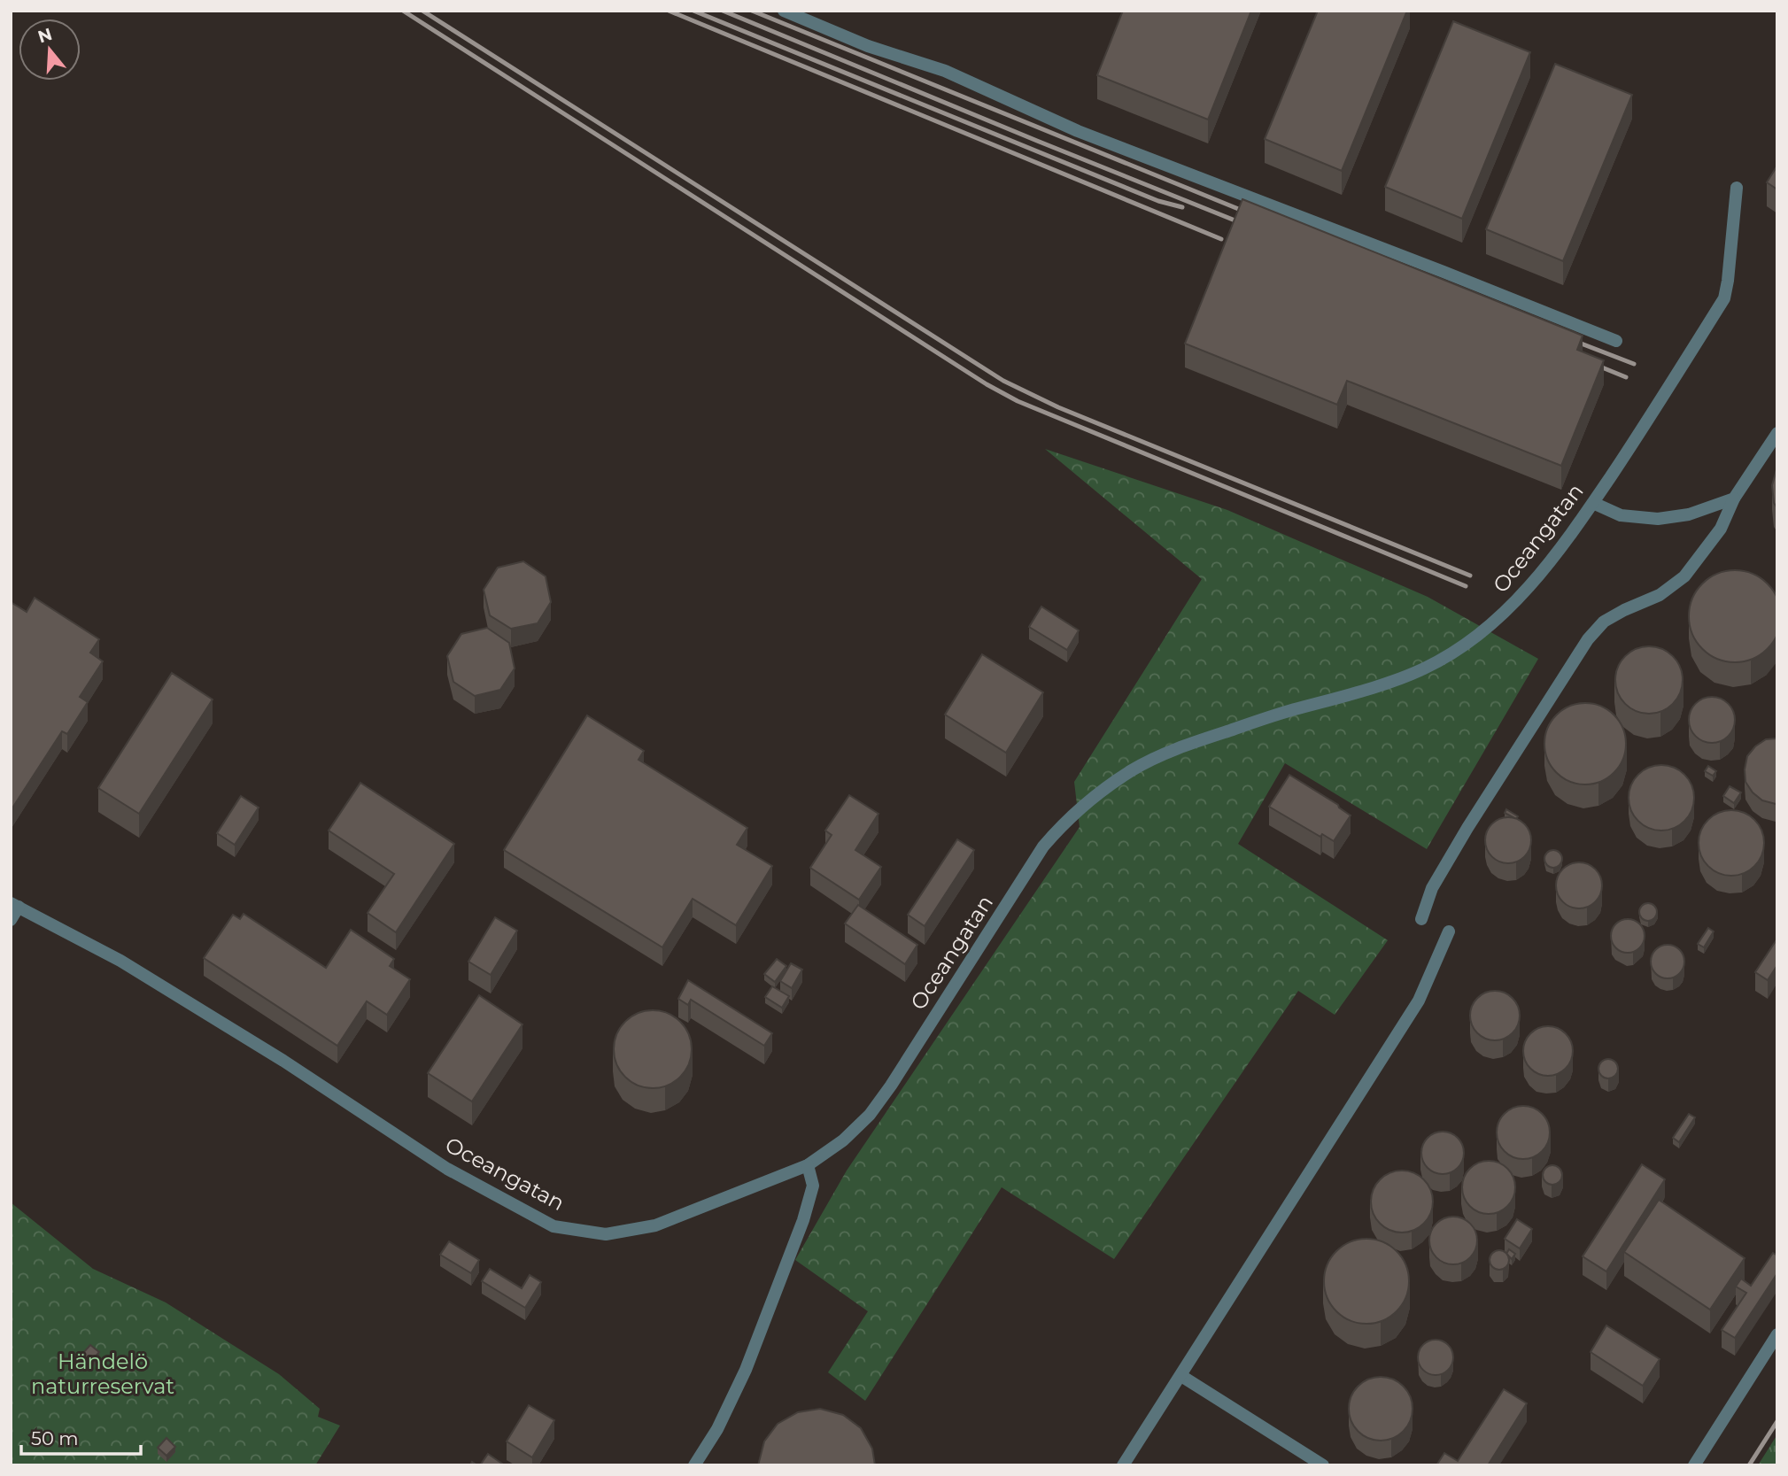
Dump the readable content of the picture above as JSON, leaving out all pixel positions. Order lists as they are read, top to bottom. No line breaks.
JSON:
{"streets":{"street":["Oceangatan"]},"parks":["Händelö naturreservat"],"scale_bar":"50 m","north":"top"}
